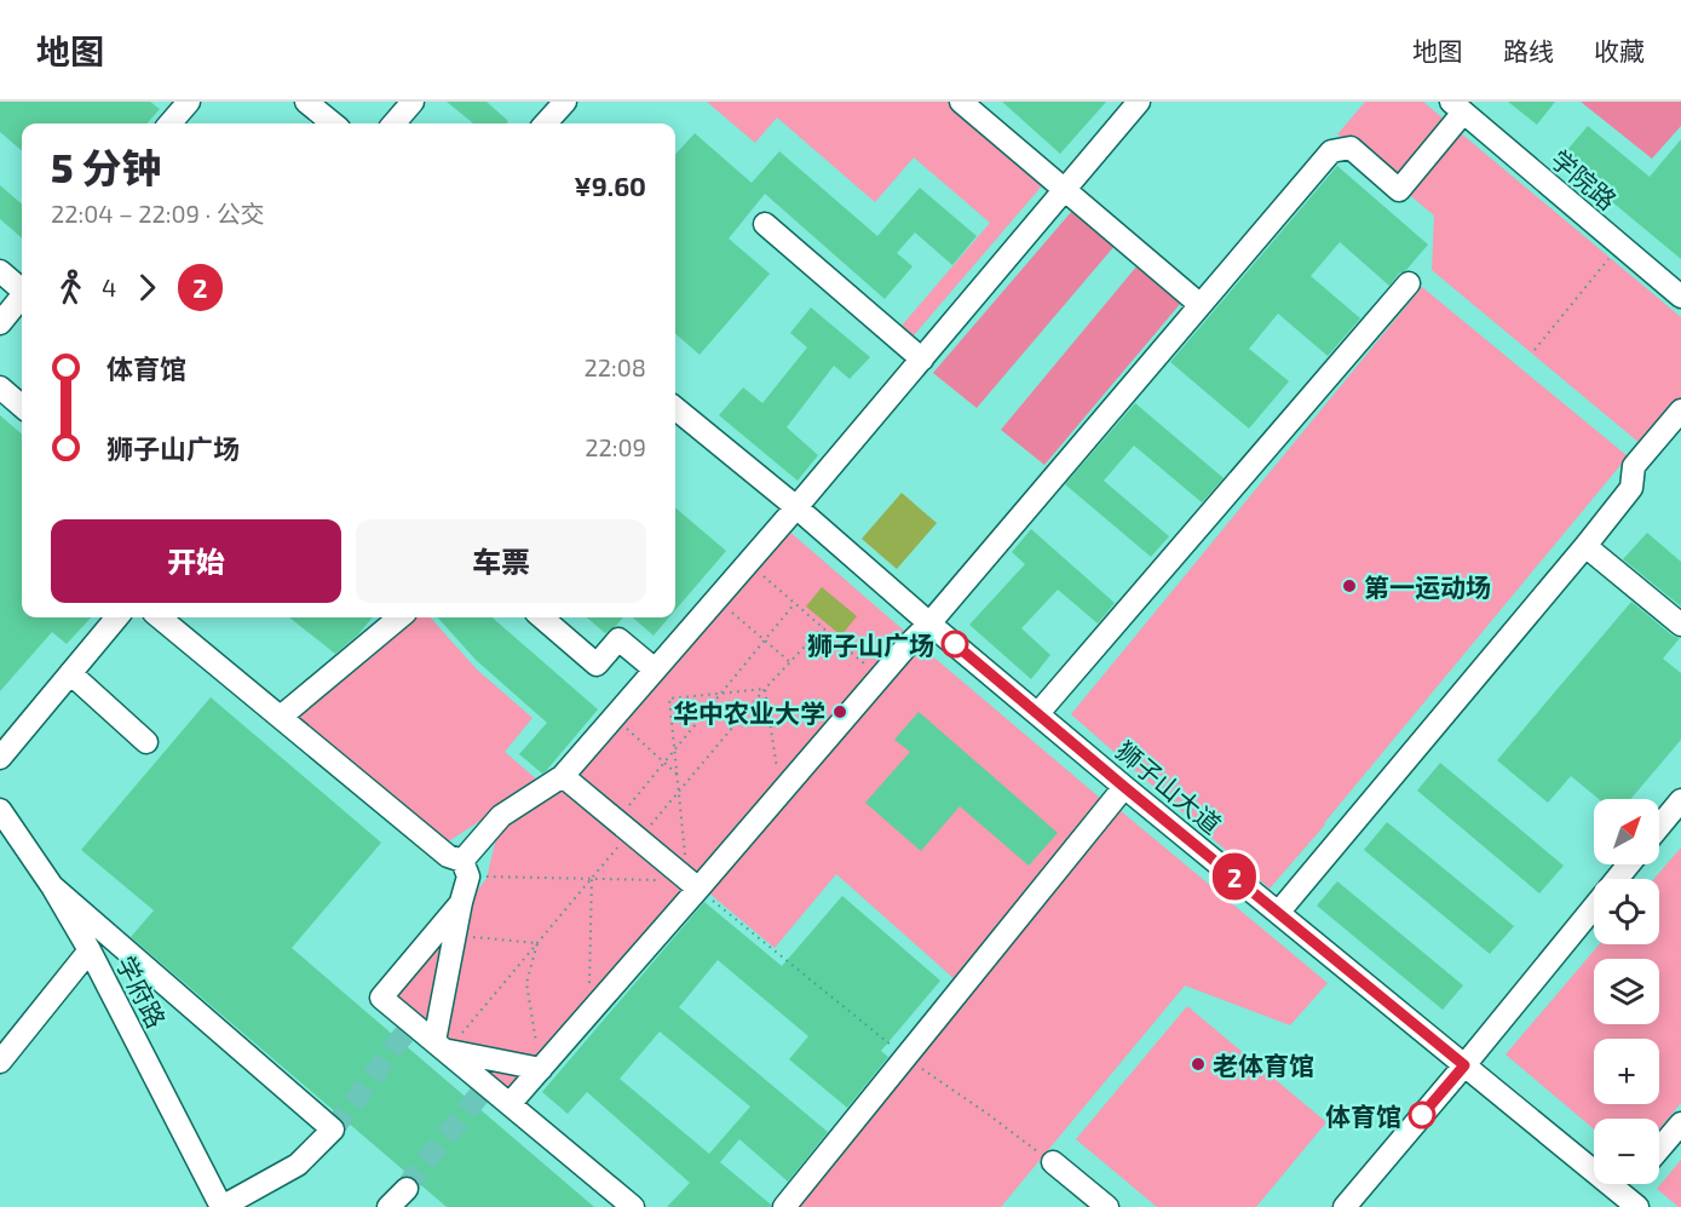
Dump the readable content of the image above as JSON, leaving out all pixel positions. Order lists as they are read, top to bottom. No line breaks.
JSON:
{"streets":{"street":["学院路","狮子山大道","学府路"]},"places":["第一运动场","狮子山广场","华中农业大学","老体育馆","体育馆"],"lines":["bus line 2"],"north":"top right","page":{"header":"地图","nav":["地图","路线","收藏"],"on_map":"2","heading":["5 分钟","22:04 – 22:09 · 公交","¥9.60"],"legs":["4","2"],"list":[{"name":"体育馆","value":"22:08"},{"name":"狮子山广场","value":"22:09"}],"buttons":["开始","车票"],"map_buttons":["+","−"]}}
